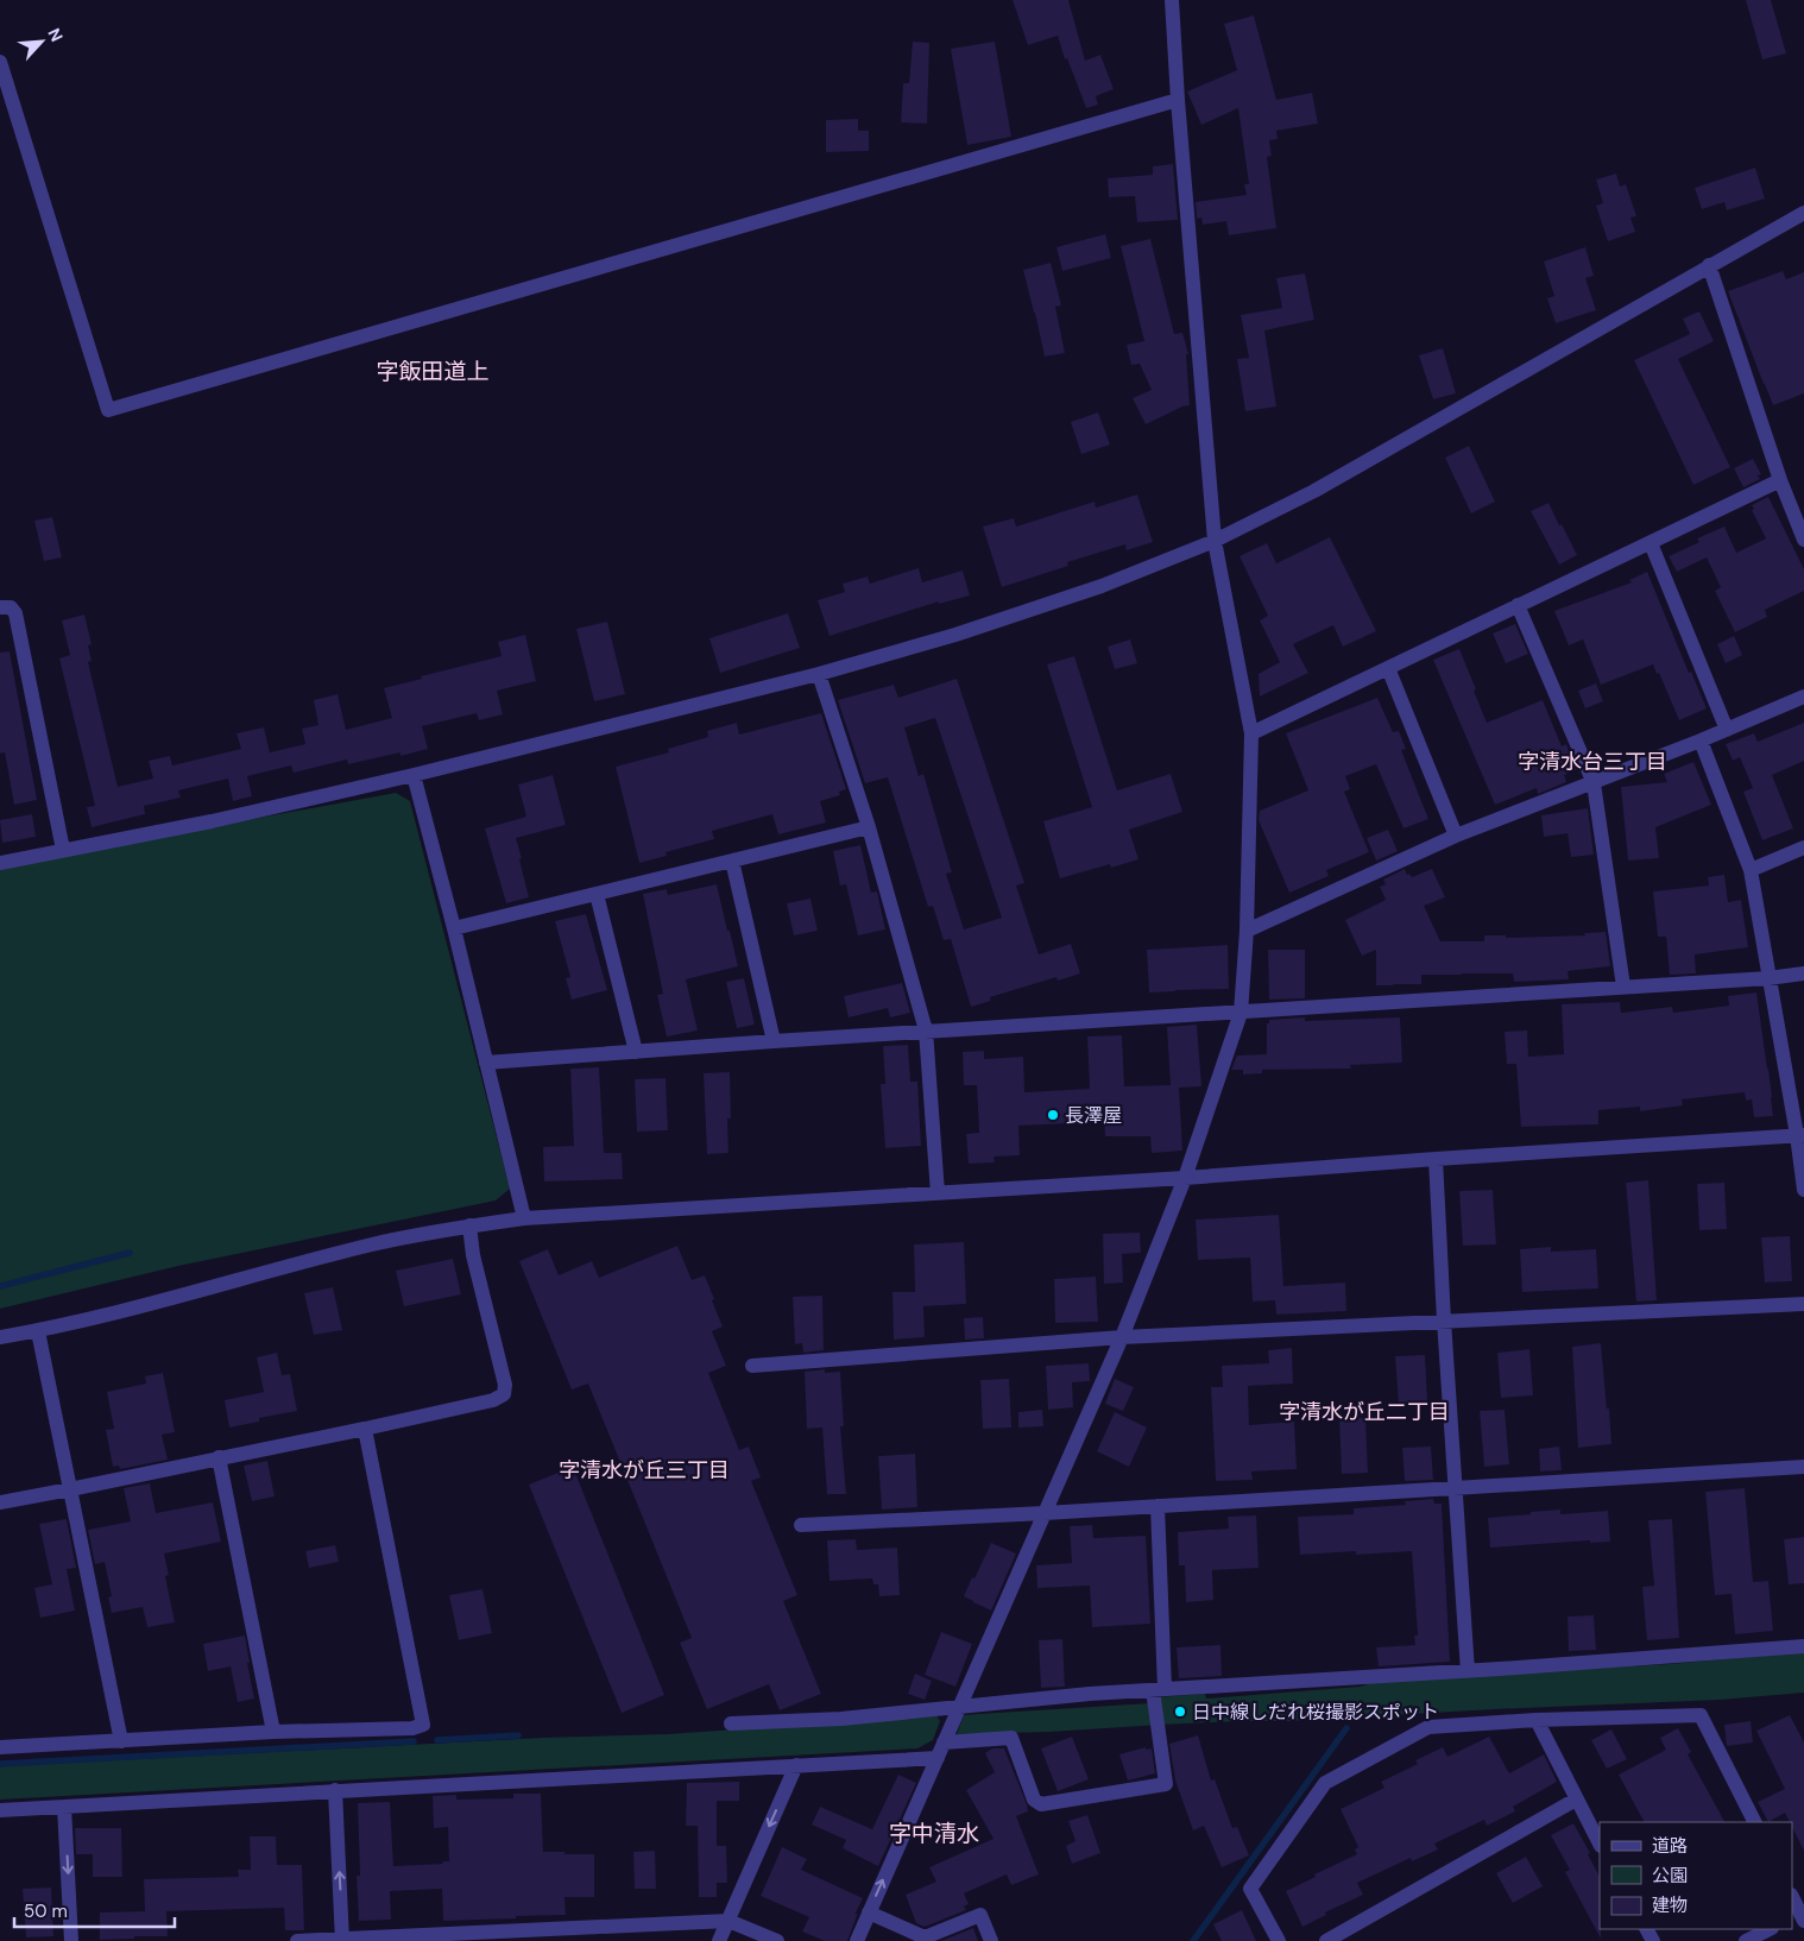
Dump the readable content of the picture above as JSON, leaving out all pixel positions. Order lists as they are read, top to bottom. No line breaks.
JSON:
{"districts":["字飯田道上","字清水台三丁目","字清水が丘二丁目","字清水が丘三丁目","字中清水"],"places":["長澤屋","日中線しだれ桜撮影スポット"],"legend":["道路","公園","建物"],"scale_bar":"50 m","north":"top right"}
